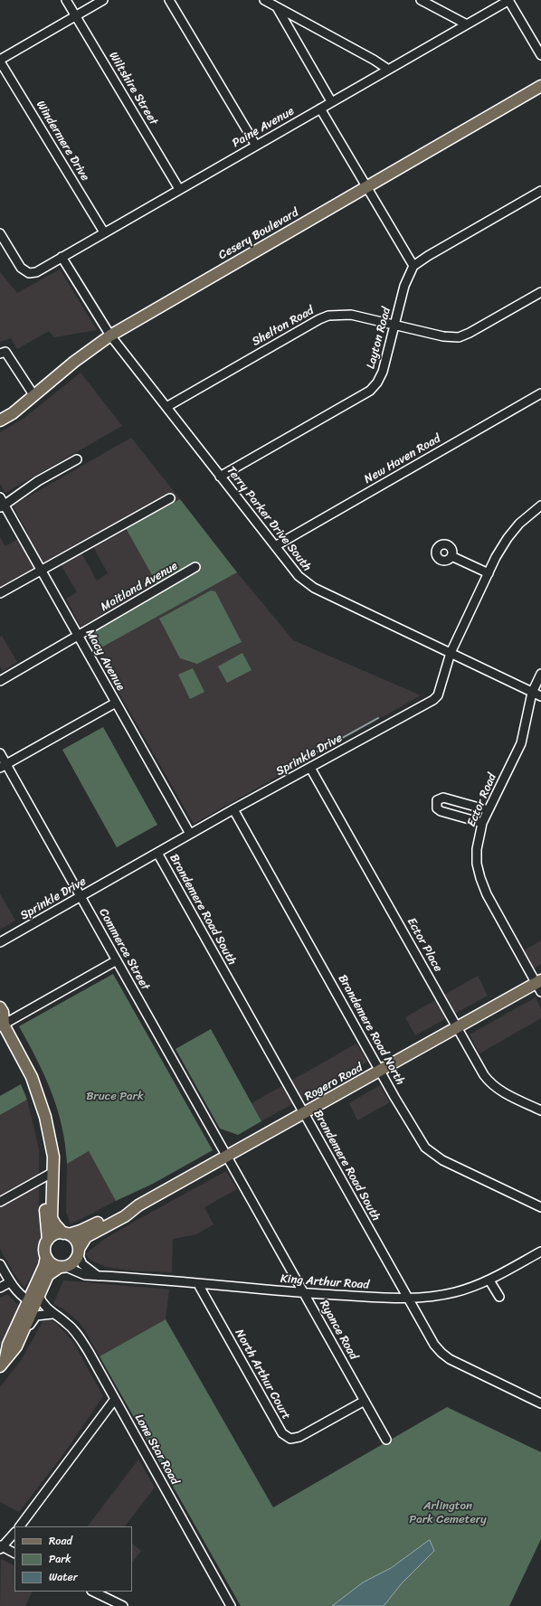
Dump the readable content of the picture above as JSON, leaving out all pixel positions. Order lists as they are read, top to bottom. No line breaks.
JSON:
{"streets":{"main road":["Cesery Boulevard","Rogero Road"],"street":["Wiltshire Street","Paine Avenue","Windermere Drive","Shelton Road","Layton Road","New Haven Road","Terry Parker Drive South","Maitland Avenue","Macy Avenue","Sprinkle Drive","Ector Road","Brandemere Road South","Ector Place","Commerce Street","Brandemere Road North","King Arthur Road","Ryance Road","North Arthur Court","Lone Star Road"]},"crossings":[["Wiltshire Street","Paine Avenue"],["Paine Avenue","Windermere Drive"],["Paine Avenue","Terry Parker Drive South"],["Cesery Boulevard","Terry Parker Drive South"],["Shelton Road","Layton Road"],["Shelton Road","Terry Parker Drive South"],["Layton Road","Terry Parker Drive South"],["New Haven Road","Terry Parker Drive South"],["Terry Parker Drive South","Sprinkle Drive"],["Terry Parker Drive South","Ector Road"],["Maitland Avenue","Macy Avenue"],["Macy Avenue","Sprinkle Drive"],["Sprinkle Drive","Brandemere Road South"],["Sprinkle Drive","Ector Place"],["Sprinkle Drive","Commerce Street"],["Sprinkle Drive","Brandemere Road North"],["Ector Road","Rogero Road"],["Brandemere Road South","Rogero Road"],["Brandemere Road South","King Arthur Road"],["Ector Place","Rogero Road"],["Commerce Street","Rogero Road"],["Commerce Street","Ryance Road"],["Brandemere Road North","Rogero Road"],["Rogero Road","King Arthur Road"],["Rogero Road","Ryance Road"],["King Arthur Road","Ryance Road"],["King Arthur Road","North Arthur Court"],["Ryance Road","North Arthur Court"]],"parks":["Bruce Park","Arlington Park Cemetery"],"legend":["Road","Park","Water"]}
